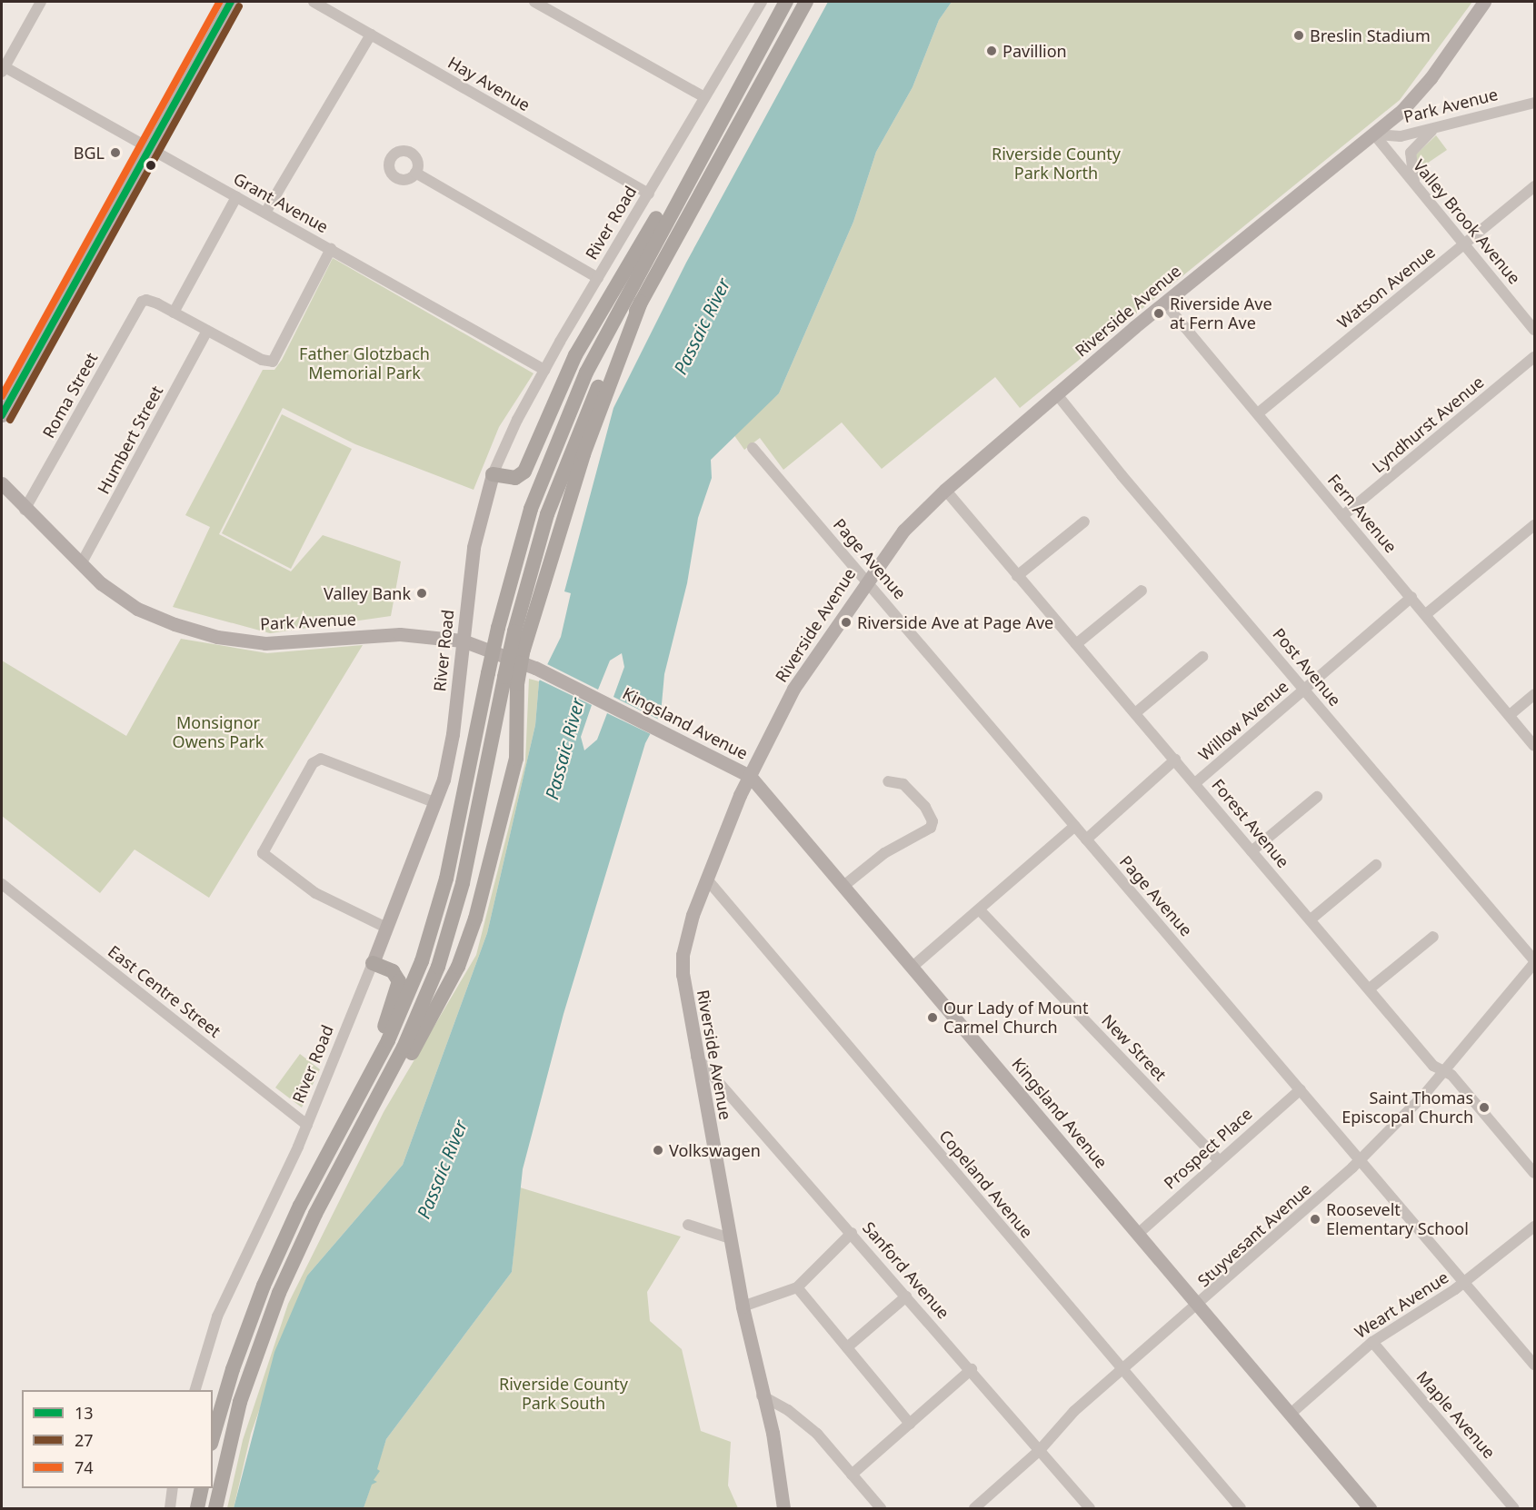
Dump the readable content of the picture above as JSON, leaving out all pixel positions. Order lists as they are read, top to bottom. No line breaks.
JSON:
{"streets":{"main road":["Park Avenue","River Road","Riverside Avenue","Kingsland Avenue"],"street":["Hay Avenue","Grant Avenue","Valley Brook Avenue","Watson Avenue","Roma Street","Lyndhurst Avenue","Humbert Street","Fern Avenue","Page Avenue","Post Avenue","Willow Avenue","Forest Avenue","East Centre Street","New Street","Prospect Place","Copeland Avenue","Stuyvesant Avenue","Sanford Avenue","Weart Avenue","Maple Avenue"]},"crossings":[["Hay Avenue","River Road"],["Park Avenue","Valley Brook Avenue"],["Park Avenue","River Road"],["Park Avenue","Riverside Avenue"],["Park Avenue","Roma Street"],["Park Avenue","Humbert Street"],["Park Avenue","Kingsland Avenue"],["Grant Avenue","River Road"],["Valley Brook Avenue","Watson Avenue"],["Valley Brook Avenue","Riverside Avenue"],["River Road","East Centre Street"],["Watson Avenue","Fern Avenue"],["Riverside Avenue","Fern Avenue"],["Riverside Avenue","Page Avenue"],["Riverside Avenue","Post Avenue"],["Riverside Avenue","Kingsland Avenue"],["Riverside Avenue","Forest Avenue"],["Riverside Avenue","Copeland Avenue"],["Riverside Avenue","Sanford Avenue"],["Lyndhurst Avenue","Fern Avenue"],["Fern Avenue","Willow Avenue"],["Page Avenue","Willow Avenue"],["Page Avenue","Prospect Place"],["Page Avenue","Stuyvesant Avenue"],["Page Avenue","Weart Avenue"],["Post Avenue","Willow Avenue"],["Post Avenue","Stuyvesant Avenue"],["Willow Avenue","Forest Avenue"],["Kingsland Avenue","Prospect Place"],["Kingsland Avenue","Stuyvesant Avenue"],["Kingsland Avenue","Weart Avenue"],["Forest Avenue","Stuyvesant Avenue"],["New Street","Prospect Place"],["Copeland Avenue","Stuyvesant Avenue"],["Stuyvesant Avenue","Sanford Avenue"],["Weart Avenue","Maple Avenue"]],"water":["Passaic River"],"parks":["Riverside County Park North","Father Glotzbach Memorial Park","Monsignor Owens Park","Riverside County Park South"],"places":["Breslin Stadium","Pavillion","BGL","Riverside Ave at Fern Ave","Valley Bank","Riverside Ave at Page Ave","Our Lady of Mount Carmel Church","Saint Thomas Episcopal Church","Volkswagen","Roosevelt Elementary School"],"lines":["transit line 13","transit line 74","transit line 27"],"legend":["13","27","74"]}
